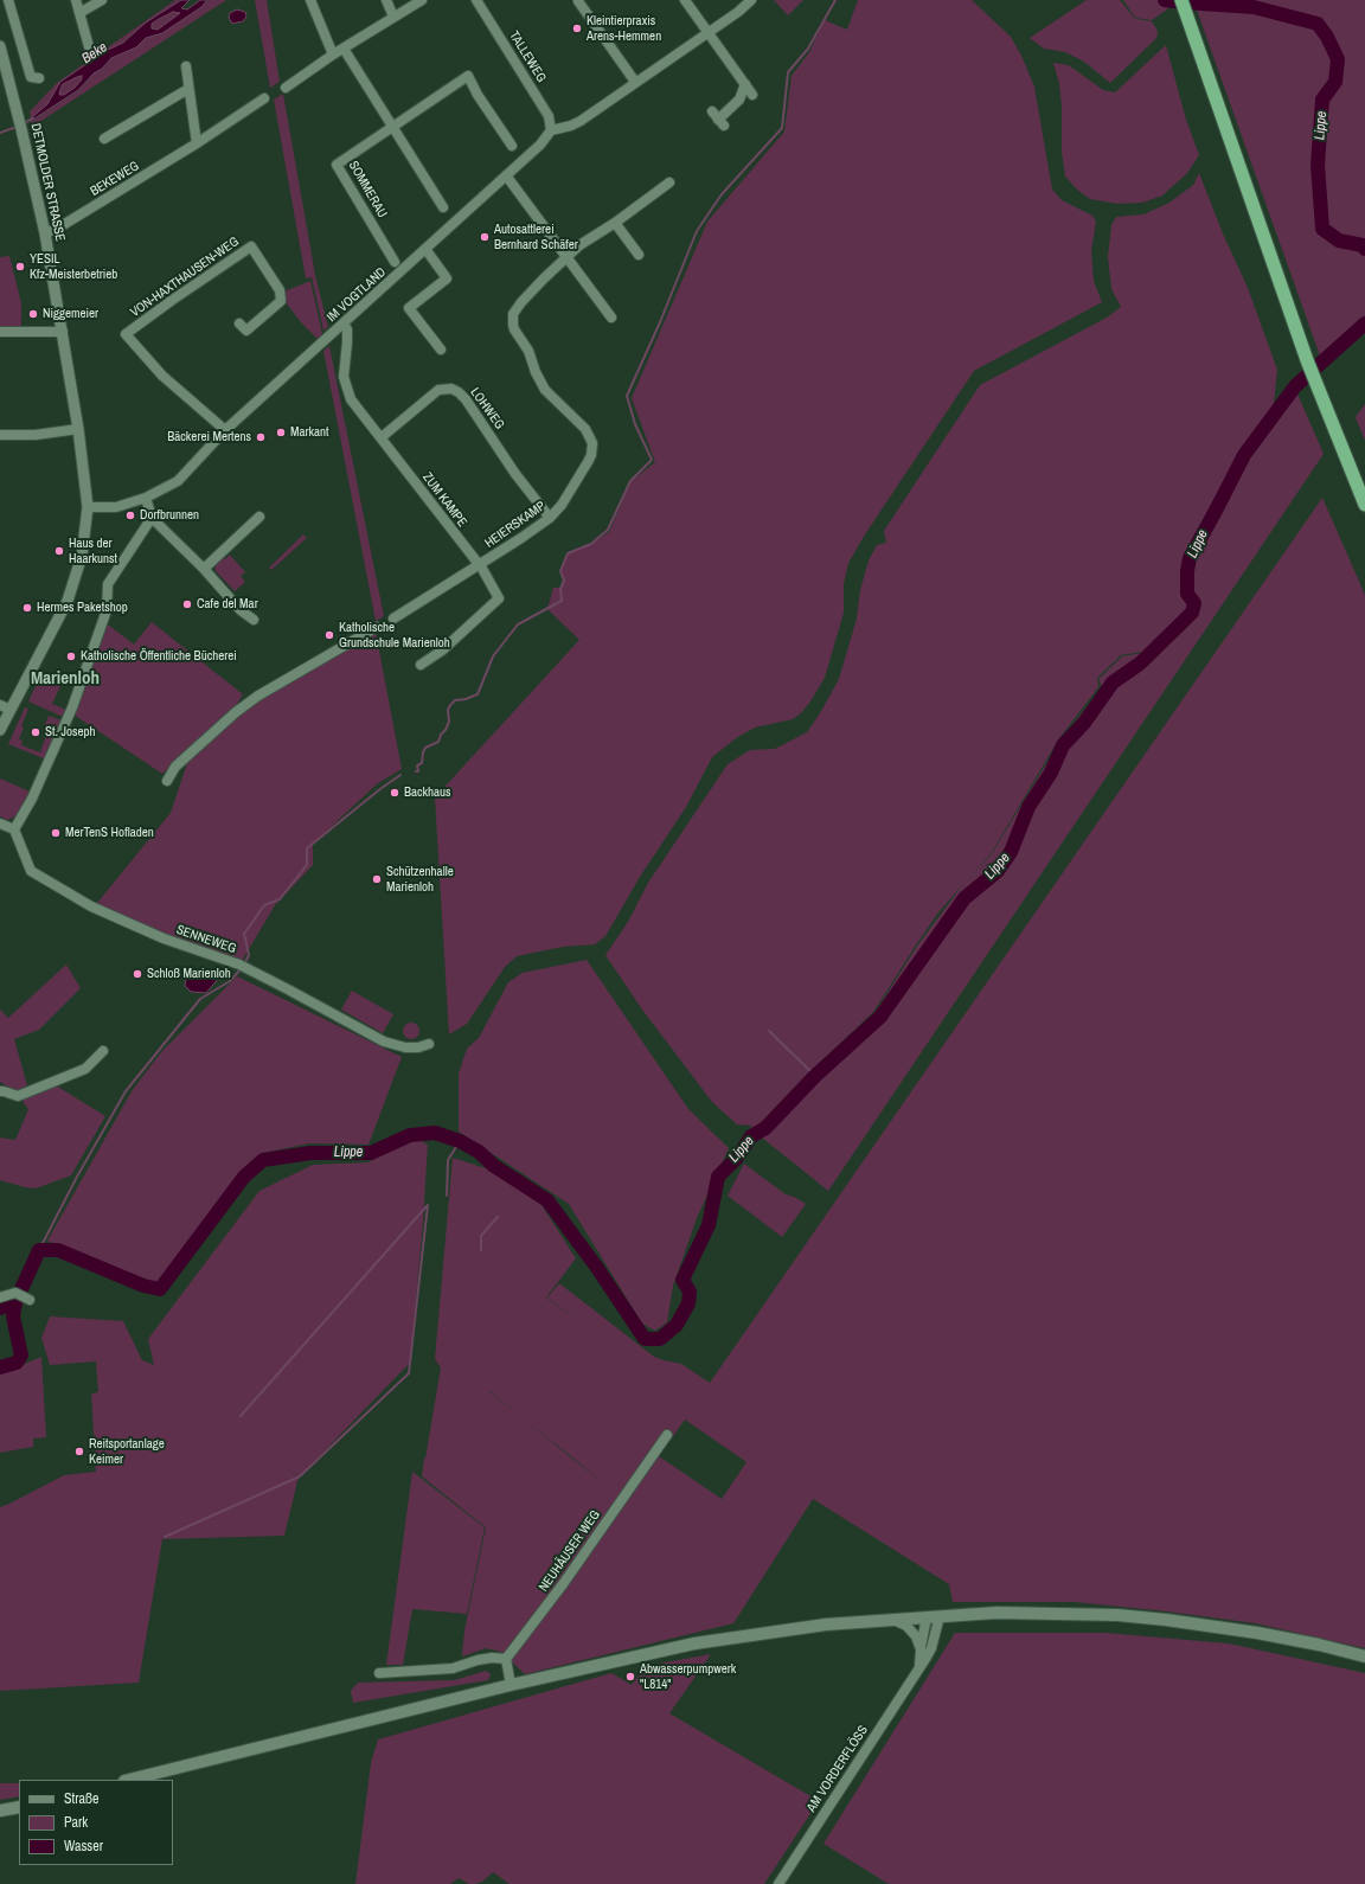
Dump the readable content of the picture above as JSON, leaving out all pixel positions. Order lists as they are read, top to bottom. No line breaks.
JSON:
{"streets":{"street":["TALLEWEG","BEKEWEG","DETMOLDER STRASSE","SOMMERAU","VON-HAXTHAUSEN-WEG","IM VOGTLAND","LOHWEG","ZUM KAMPE","HEIERSKAMP","SENNEWEG","NEUHÄUSER WEG","AM VORDERFLÖSS"]},"crossings":[["TALLEWEG","IM VOGTLAND"],["BEKEWEG","DETMOLDER STRASSE"],["DETMOLDER STRASSE","IM VOGTLAND"],["VON-HAXTHAUSEN-WEG","IM VOGTLAND"],["IM VOGTLAND","ZUM KAMPE"],["LOHWEG","ZUM KAMPE"],["LOHWEG","HEIERSKAMP"],["ZUM KAMPE","HEIERSKAMP"]],"districts":["Marienloh"],"water":["Beke","Lippe"],"places":["Kleintierpraxis Arens-Hemmen","Autosattlerei Bernhard Schäfer","YESIL Kfz-Meisterbetrieb","Niggemeier","Markant","Bäckerei Mertens","Dorfbrunnen","Haus der Haarkunst","Cafe del Mar","Hermes Paketshop","Katholische Grundschule Marienloh","Katholische Öffentliche Bücherei","St. Joseph","Backhaus","MerTenS Hofladen","Schützenhalle Marienloh","Schloß Marienloh","Reitsportanlage Keimer","Abwasserpumpwerk \"L814\""],"legend":["Straße","Park","Wasser"]}
